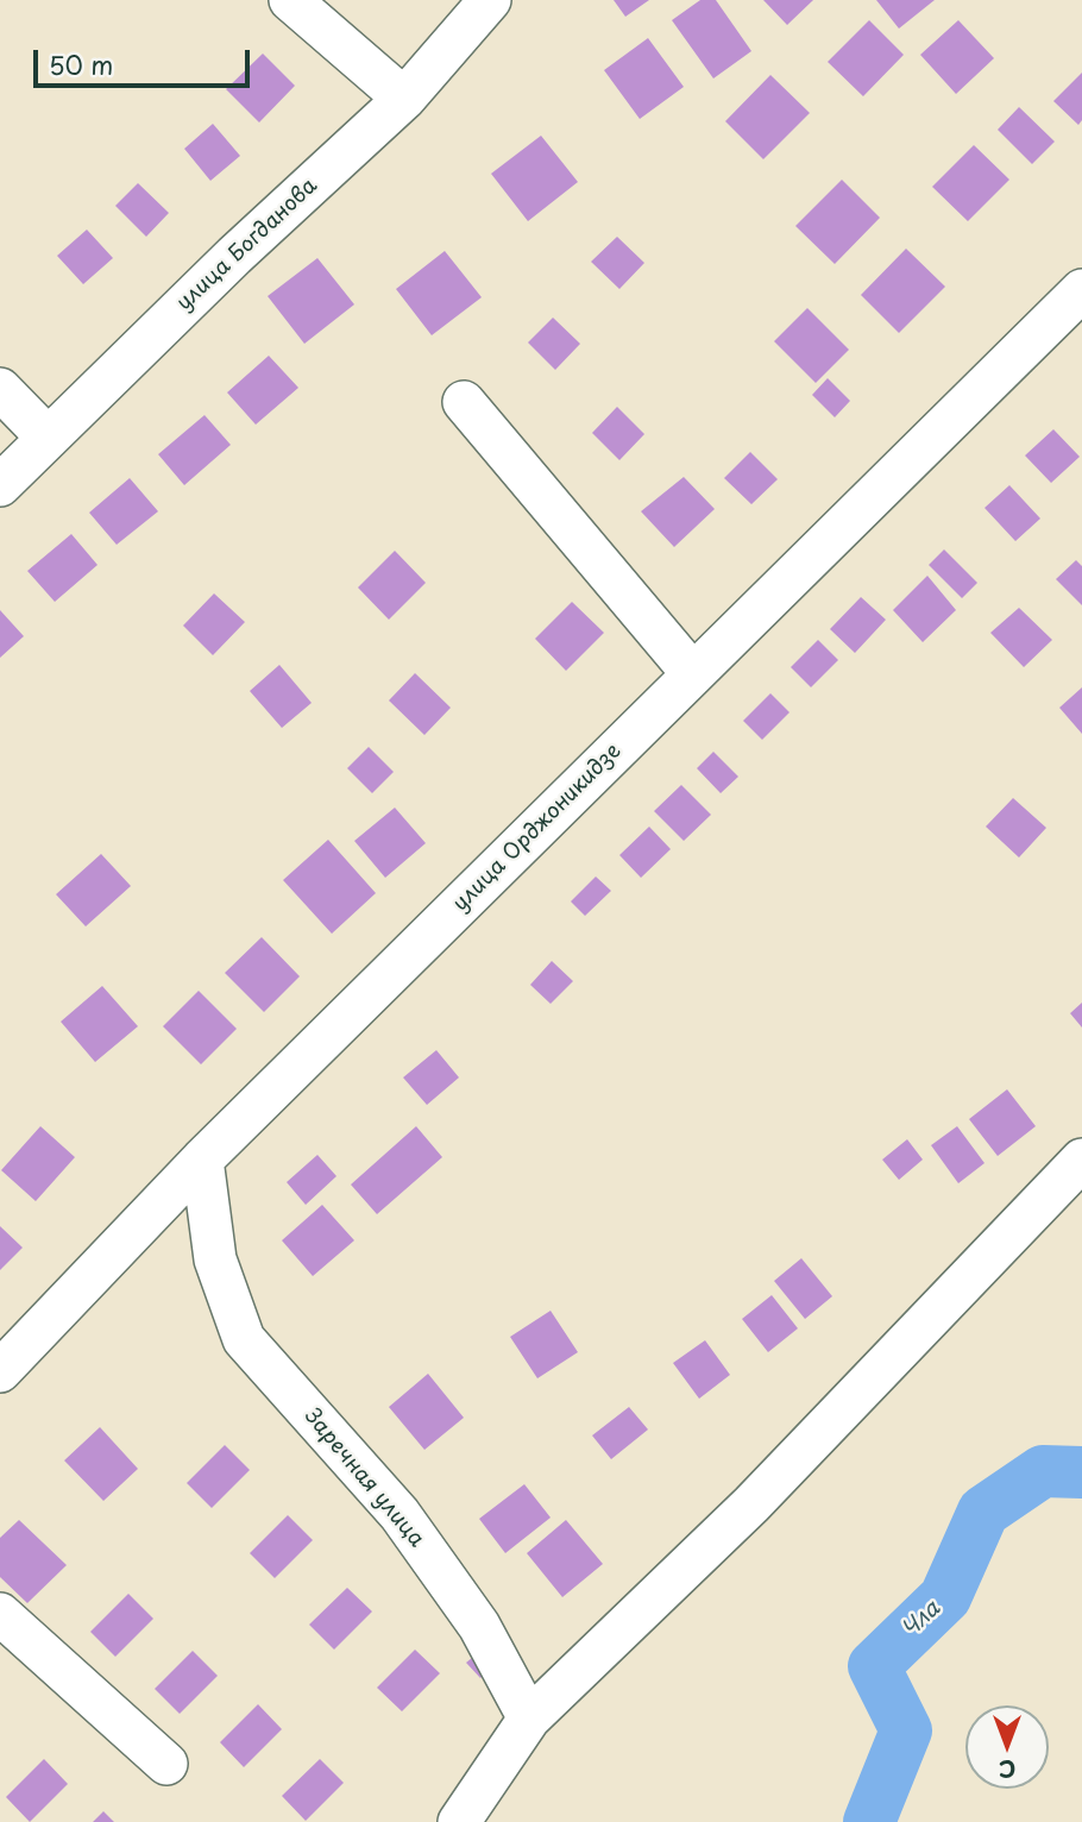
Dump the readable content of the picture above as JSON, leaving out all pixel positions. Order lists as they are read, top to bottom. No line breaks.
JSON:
{"streets":{"street":["улица Богданова","улица Орджоникидзе","Заречная улица"]},"crossings":[["улица Орджоникидзе","Заречная улица"]],"water":["Чла"],"scale_bar":"50 m","north":"bottom"}
